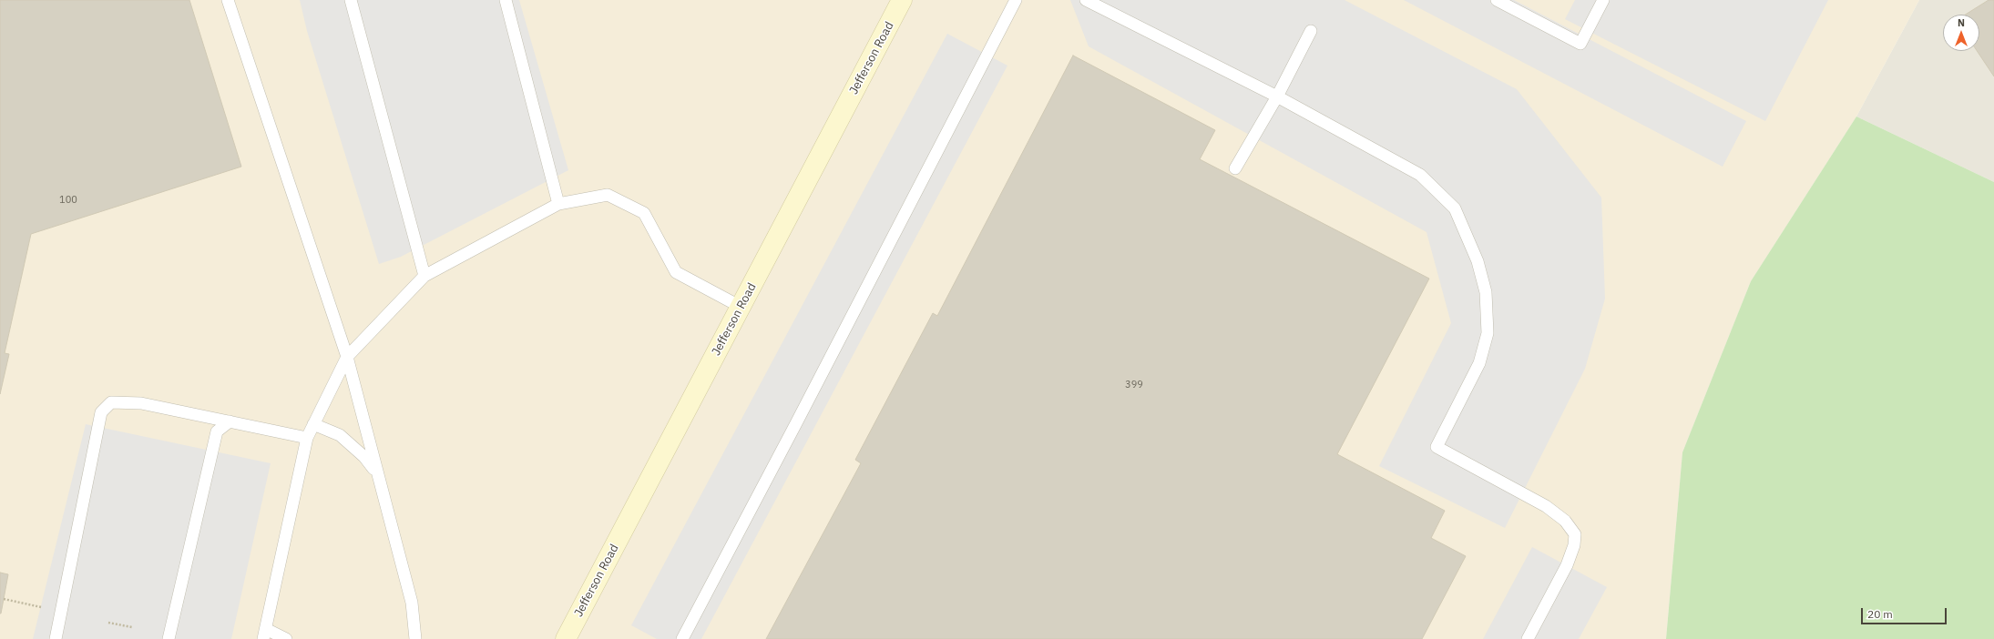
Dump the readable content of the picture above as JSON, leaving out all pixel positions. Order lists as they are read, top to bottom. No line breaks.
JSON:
{"streets":{"main road":["Jefferson Road"]},"house_numbers":["100","399"],"scale_bar":"20 m","north":"top"}
